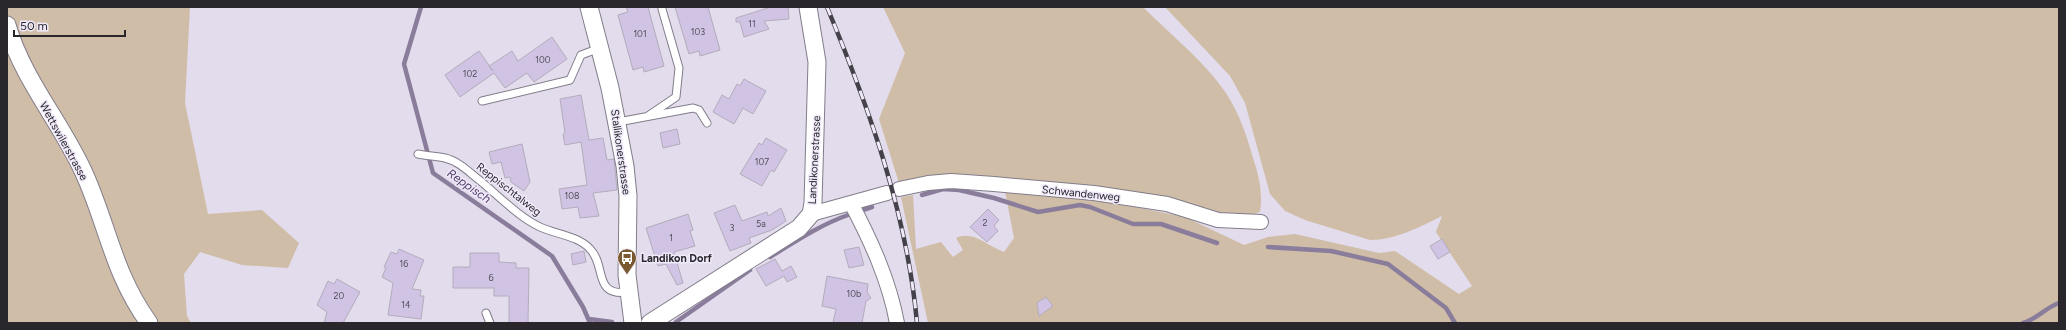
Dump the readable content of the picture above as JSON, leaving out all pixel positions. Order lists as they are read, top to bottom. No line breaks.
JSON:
{"streets":{"street":["Wettswilerstrasse","Stallikonerstrasse","Landikonerstrasse","Schwandenweg"],"lane":["Reppischtalweg"]},"crossings":[["Stallikonerstrasse","Reppischtalweg"],["Landikonerstrasse","Schwandenweg"]],"water":["Reppisch"],"places":{"bus stop":["Landikon Dorf"]},"house_numbers":["11","103","101","100","102","107","108","2","5a","3","1","16","6","10b","20","14"],"scale_bar":"50 m"}
